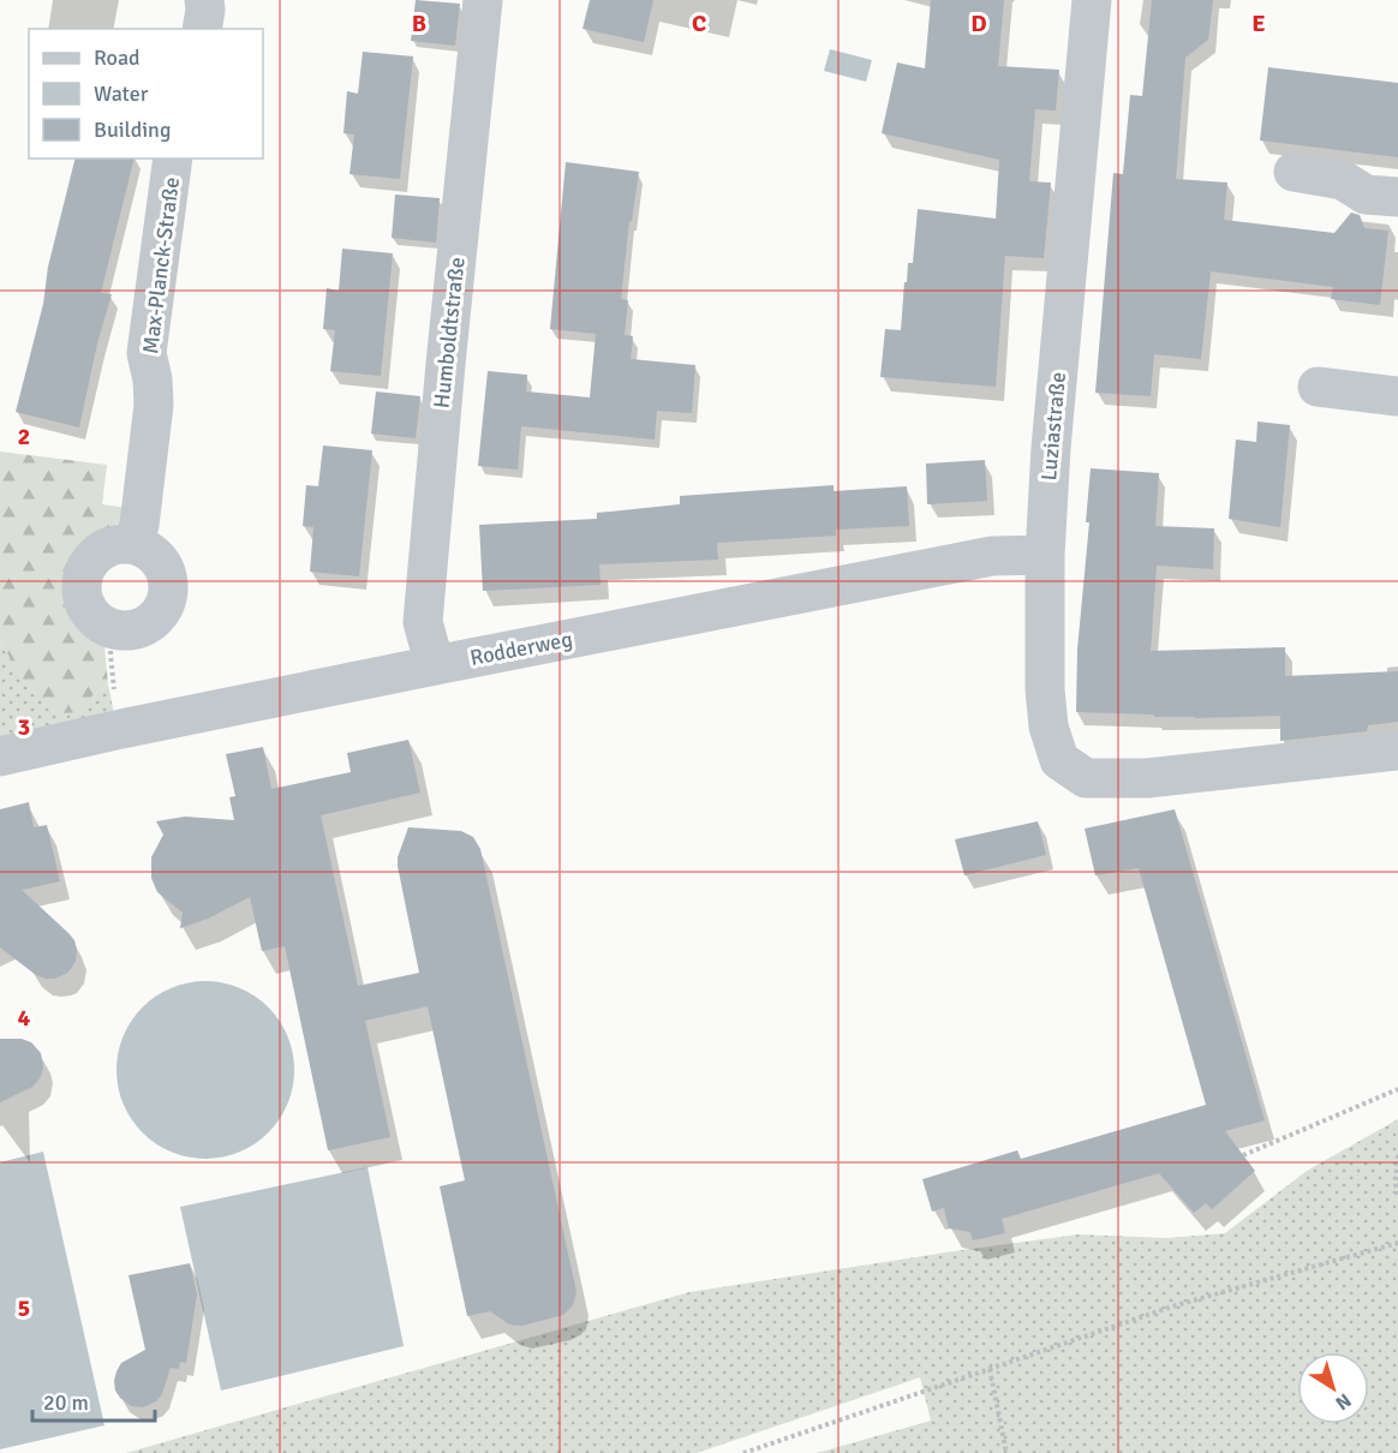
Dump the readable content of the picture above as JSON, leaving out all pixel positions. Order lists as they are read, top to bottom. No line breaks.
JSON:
{"streets":{"street":["Max-Planck-Straße","Humboldtstraße","Luziastraße","Rodderweg"]},"crossings":[["Humboldtstraße","Rodderweg"],["Luziastraße","Rodderweg"]],"legend":["Road","Water","Building"],"scale_bar":"20 m","north":"bottom right","grid":{"columns":["B","C","D","E"],"rows":["2","3","4","5"]}}
